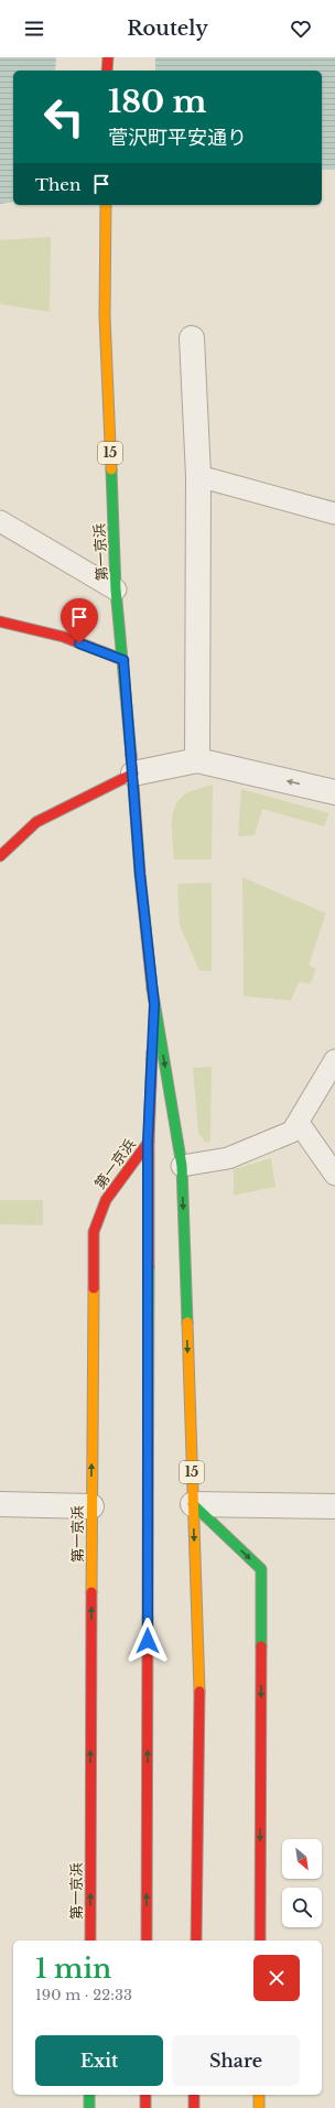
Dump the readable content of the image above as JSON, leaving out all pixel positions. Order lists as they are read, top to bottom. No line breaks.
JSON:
{"streets":{"main road":["15","第一京浜"]},"crossings":[["15","第一京浜"]],"north":"bottom right","page":{"header":"Routely","turn":["180 m","菅沢町平安通り"],"then":"Then","heading":["1 min","190 m · 22:33"],"buttons":["Exit","Share"]}}
